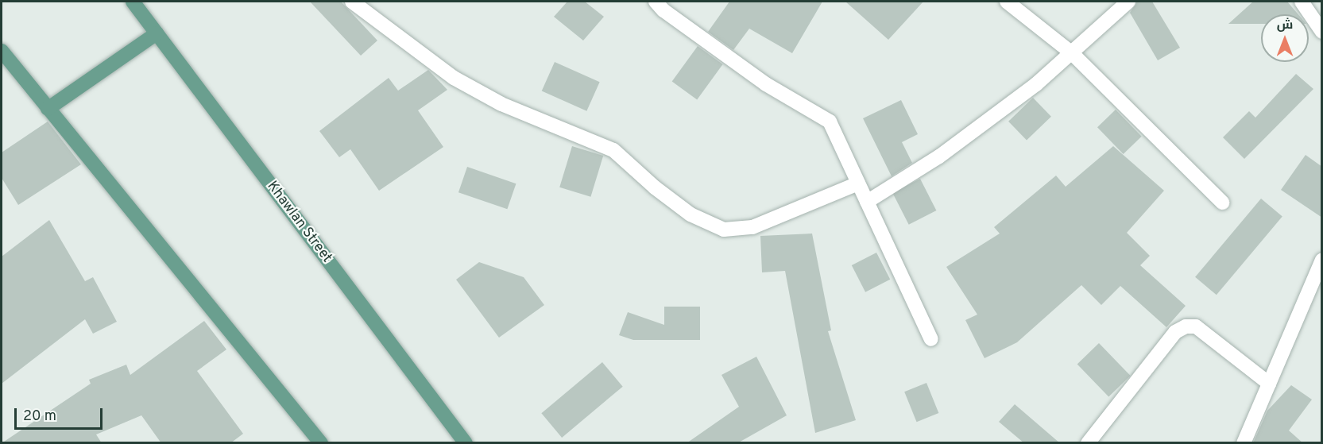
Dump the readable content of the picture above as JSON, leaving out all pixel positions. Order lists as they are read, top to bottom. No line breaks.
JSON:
{"streets":{"main road":["Khawlan Street"]},"scale_bar":"20 m","north":"top"}
